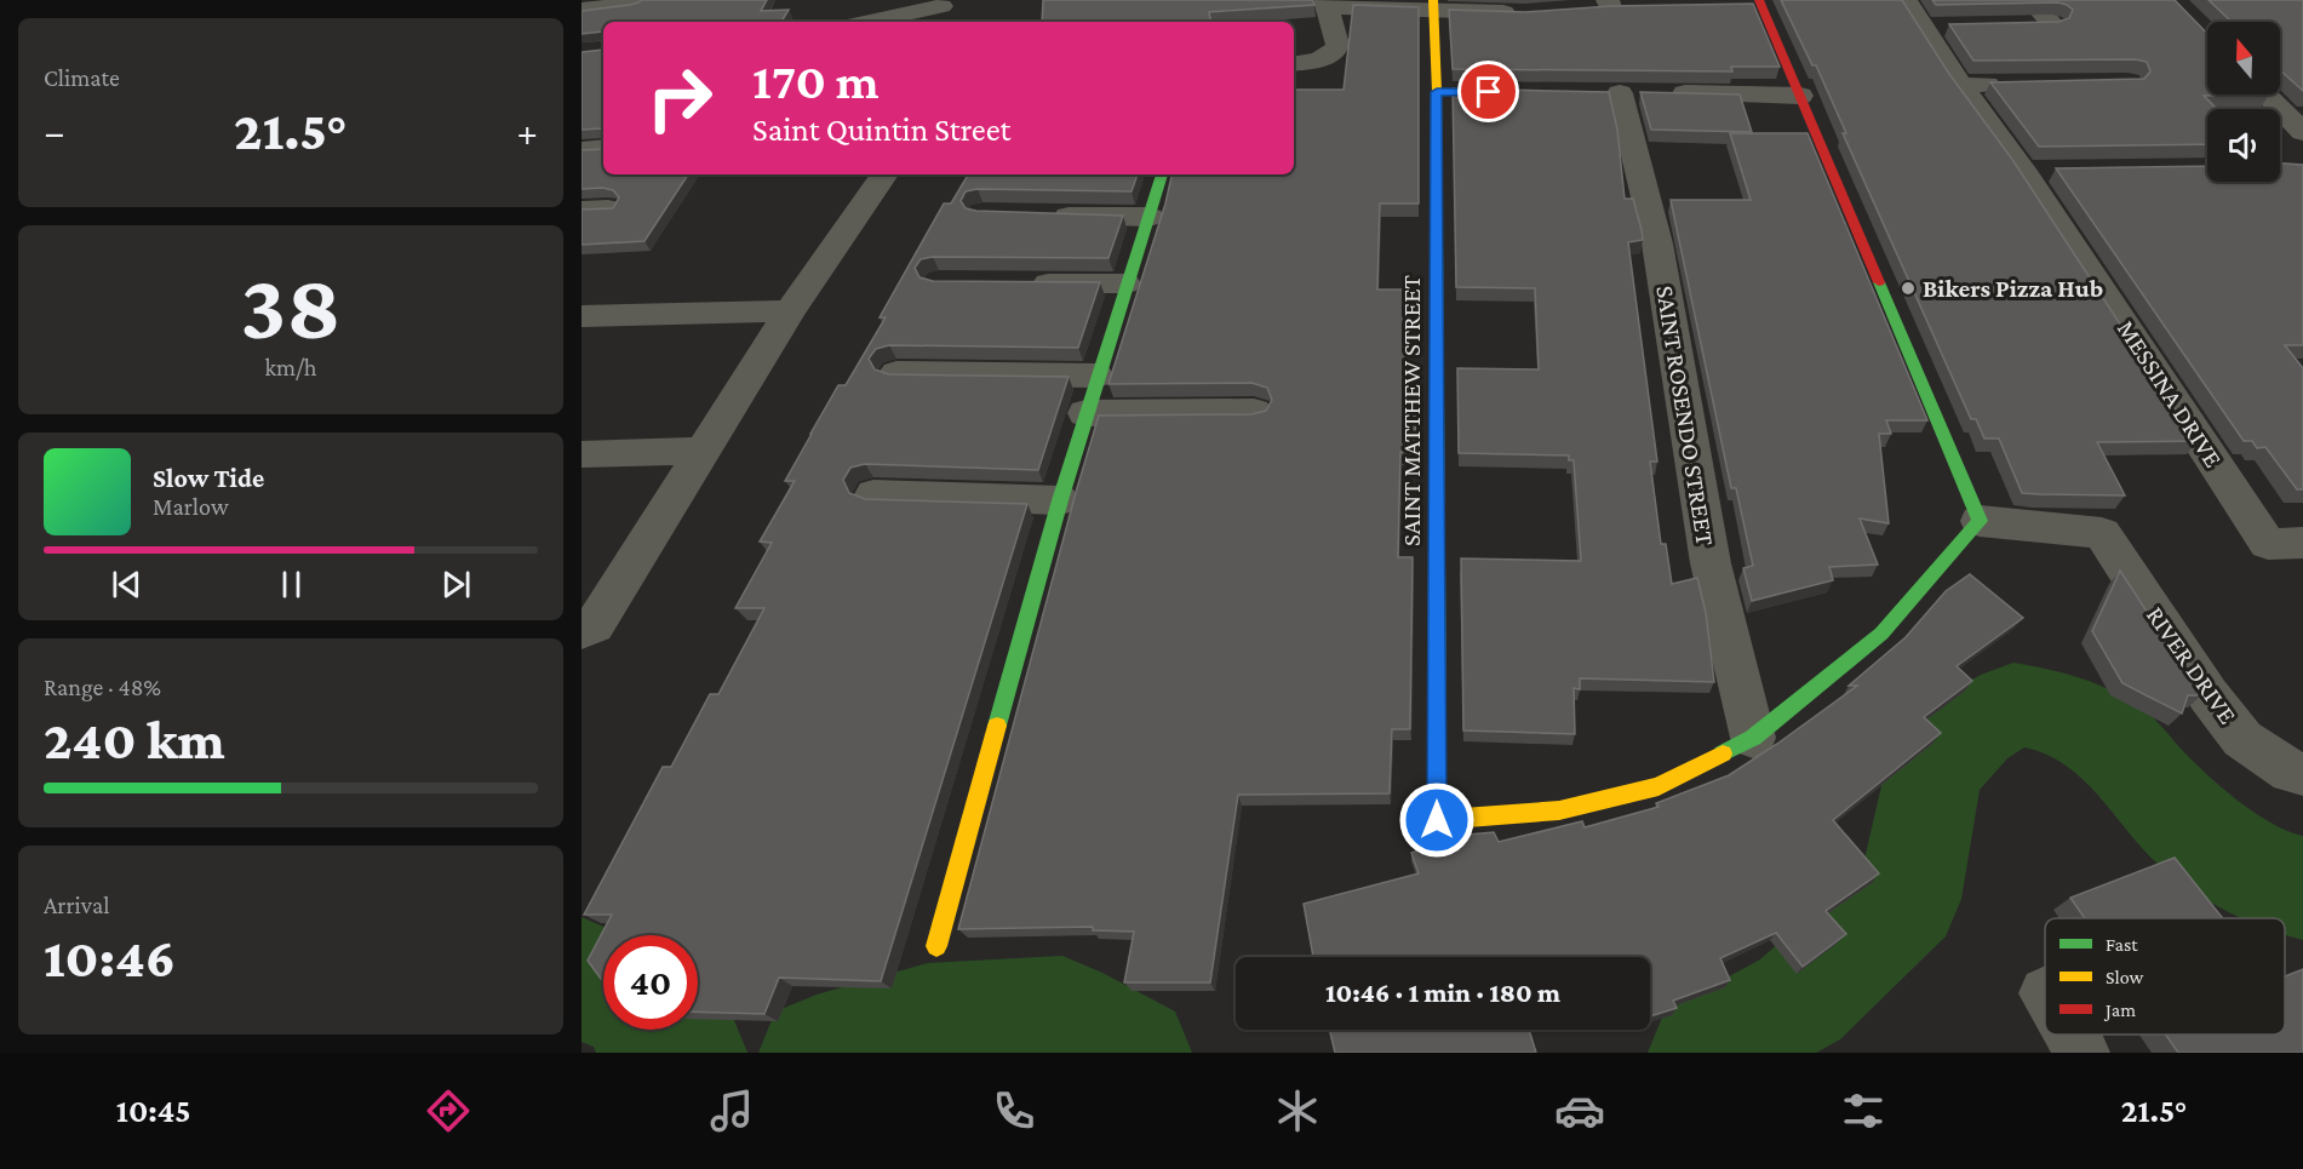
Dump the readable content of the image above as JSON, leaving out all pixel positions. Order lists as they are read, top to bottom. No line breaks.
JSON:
{"streets":{"street":["MESSINA DRIVE","SAINT MATTHEW STREET","SAINT ROSENDO STREET","RIVER DRIVE"]},"crossings":[["SAINT MATTHEW STREET","SAINT ROSENDO STREET"]],"places":["Bikers Pizza Hub"],"legend":["Fast","Slow","Jam"],"north":"top","page":{"tile":["Climate",["38","km/h"],["Range · 48%","240 km"],["Arrival","10:46"]],"turn":["170 m","Saint Quintin Street"],"heat":["−","21.5°","+"],"song":["Slow Tide","Marlow"],"limit":"40","trip":"10:46 · 1 min · 180 m","tabs":["10:45","21.5°"]}}
